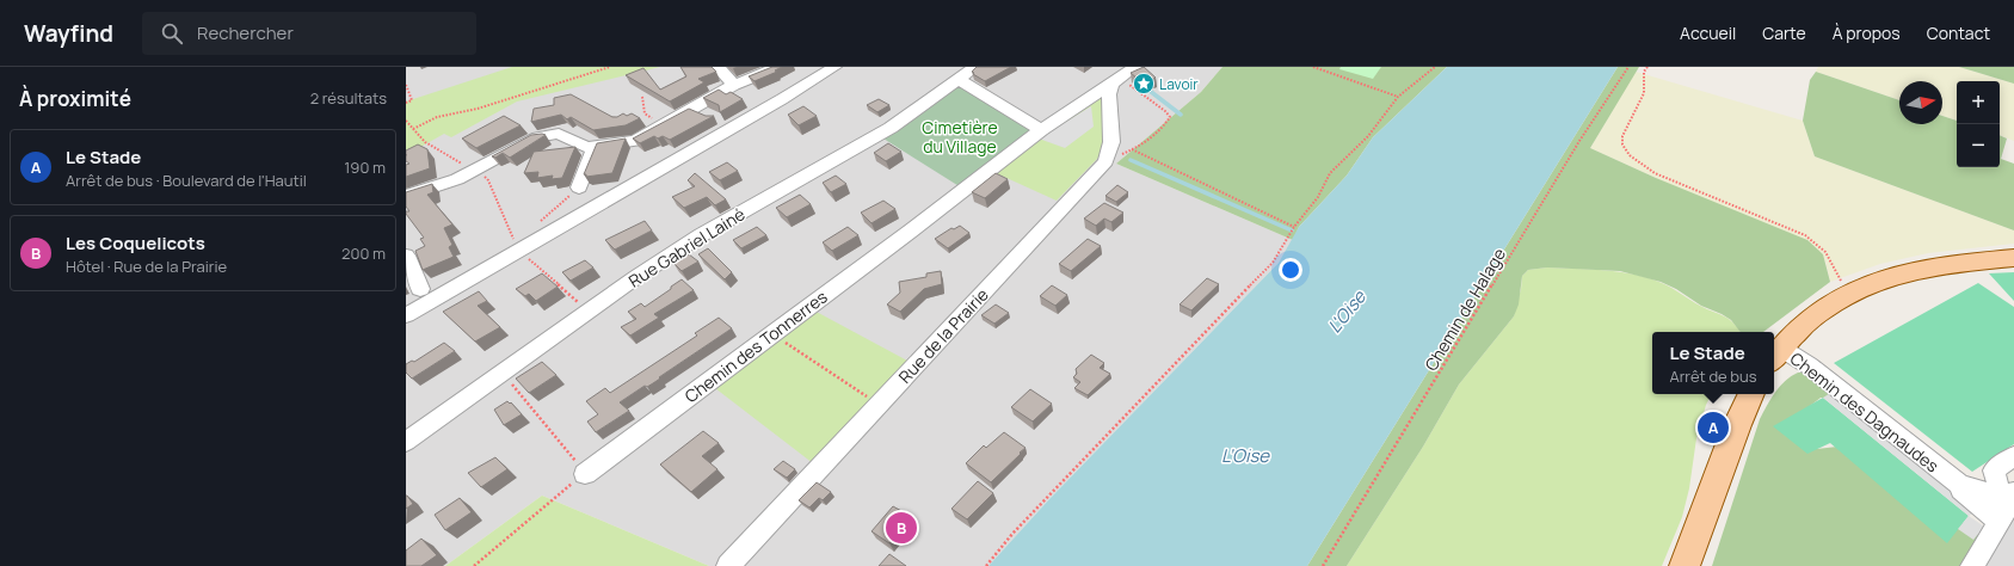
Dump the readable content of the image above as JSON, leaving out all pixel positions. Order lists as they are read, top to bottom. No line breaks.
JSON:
{"streets":{"street":["Rue Gabriel Lainé","Rue de la Prairie","Chemin des Tonnerres","Chemin des Dagnaudes"],"path":["Chemin de Halage"]},"crossings":[["Rue de la Prairie","Chemin des Tonnerres"]],"water":["L'Oise","L’Oise"],"parks":["Cimetière du Village"],"places":{"place":["Lavoir"]},"north":"right","page":{"header":"Wayfind","search":"Rechercher","nav":["Accueil","Carte","À propos","Contact"],"heading":["À proximité","2 résultats"],"map_buttons":["+","−"],"list":[{"mark":"A","name":"Le Stade","note":"Arrêt de bus · Boulevard de l'Hautil","value":"190 m"},{"mark":"B","name":"Les Coquelicots","note":"Hôtel · Rue de la Prairie","value":"200 m"}],"popup":["Le Stade","Arrêt de bus"],"pins":["A","B"]}}
